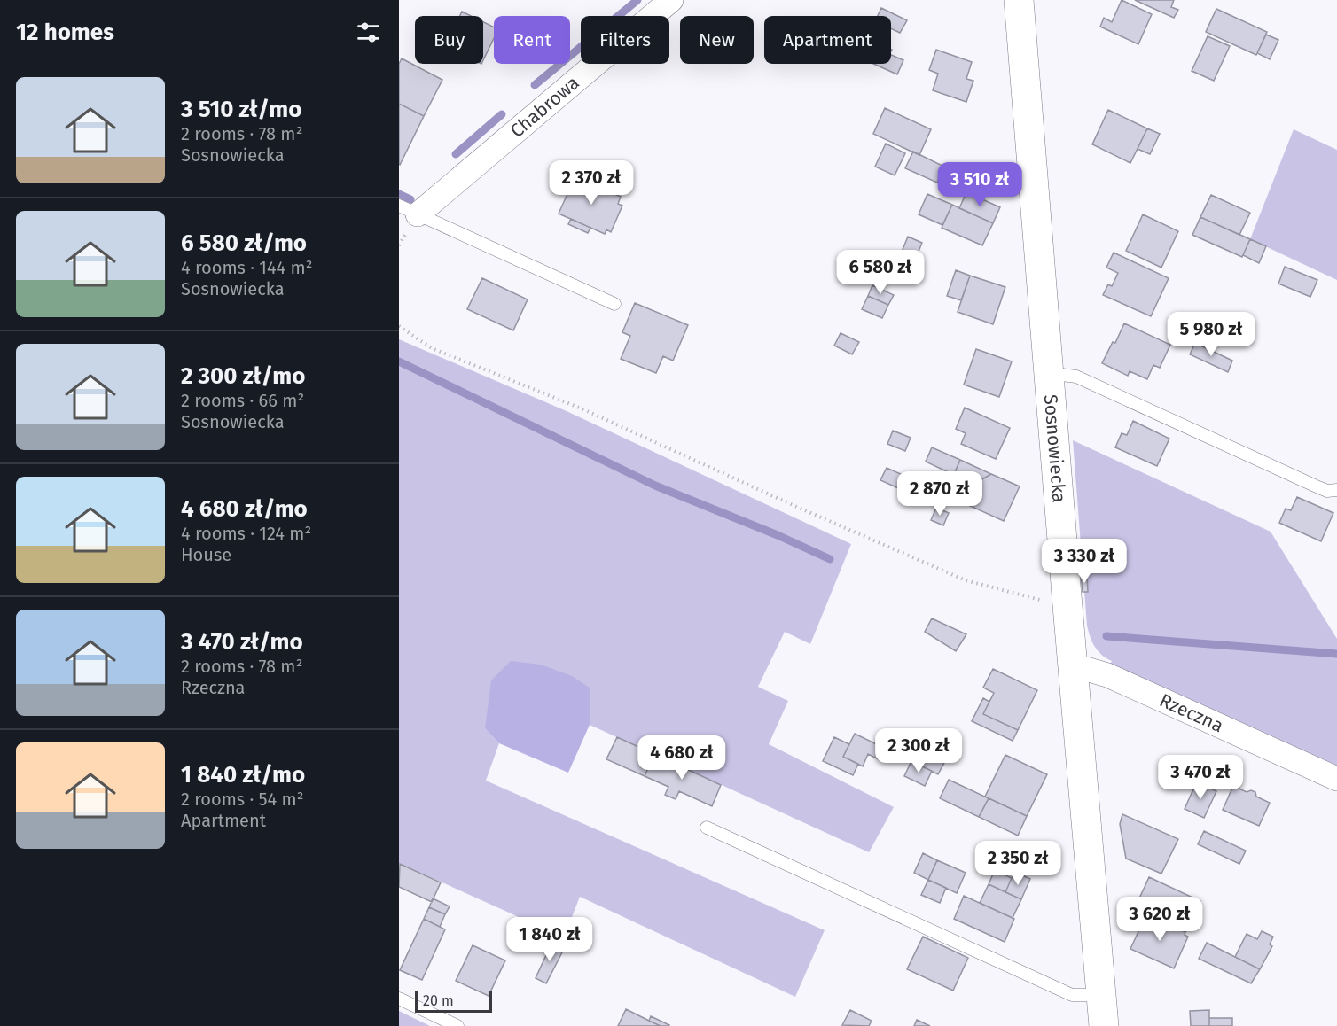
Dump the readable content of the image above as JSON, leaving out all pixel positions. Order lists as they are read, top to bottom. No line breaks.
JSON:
{"streets":{"street":["Chabrowa","Sosnowiecka","Rzeczna"]},"crossings":[["Sosnowiecka","Rzeczna"]],"scale_bar":"20 m","page":{"heading":"12 homes","chip":["Buy","Rent","Filters","New","Apartment"],"list":[{"name":"3 510 zł/mo","note":"2 rooms · 78 m² · Sosnowiecka"},{"name":"6 580 zł/mo","note":"4 rooms · 144 m² · Sosnowiecka"},{"name":"2 300 zł/mo","note":"2 rooms · 66 m² · Sosnowiecka"},{"name":"4 680 zł/mo","note":"4 rooms · 124 m² · House"},{"name":"3 470 zł/mo","note":"2 rooms · 78 m² · Rzeczna"},{"name":"1 840 zł/mo","note":"2 rooms · 54 m² · Apartment"}],"price":["2 370 zł","3 510 zł","6 580 zł","5 980 zł","2 870 zł","3 330 zł","2 300 zł","4 680 zł","3 470 zł","2 350 zł","3 620 zł","1 840 zł"],"scale":"20 m"}}
